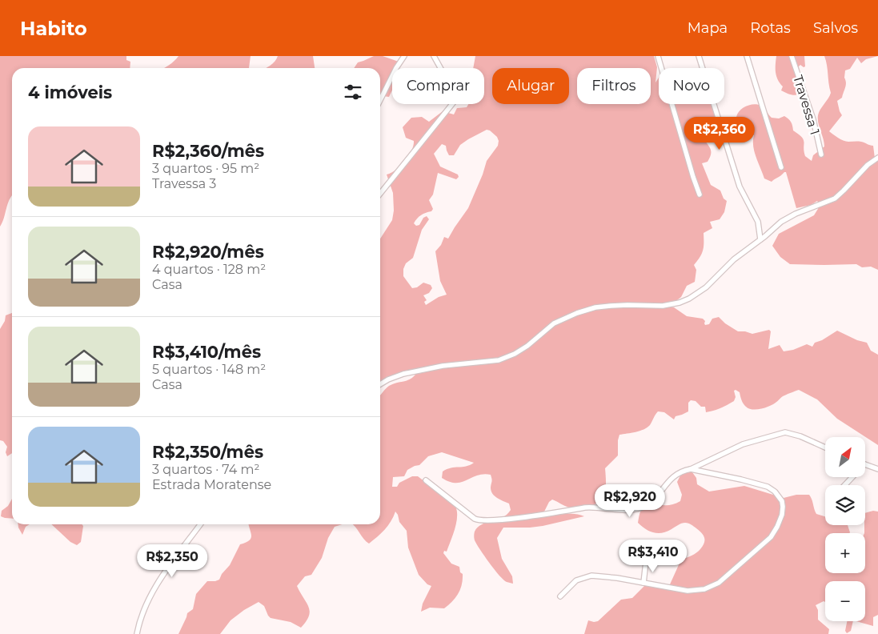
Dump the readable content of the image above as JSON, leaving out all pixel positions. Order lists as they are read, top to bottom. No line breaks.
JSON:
{"streets":{"street":["Travessa 1"]},"north":"top right","page":{"header":"Habito","nav":["Mapa","Rotas","Salvos"],"chip":["Comprar","Alugar","Filtros","Novo"],"heading":"4 imóveis","list":[{"name":"R$2,360/mês","note":"3 quartos · 95 m² · Travessa 3"},{"name":"R$2,920/mês","note":"4 quartos · 128 m² · Casa"},{"name":"R$3,410/mês","note":"5 quartos · 148 m² · Casa"},{"name":"R$2,350/mês","note":"3 quartos · 74 m² · Estrada Moratense"}],"price":["R$2,360","R$2,920","R$3,410","R$2,350"],"map_buttons":["+","−"]}}
